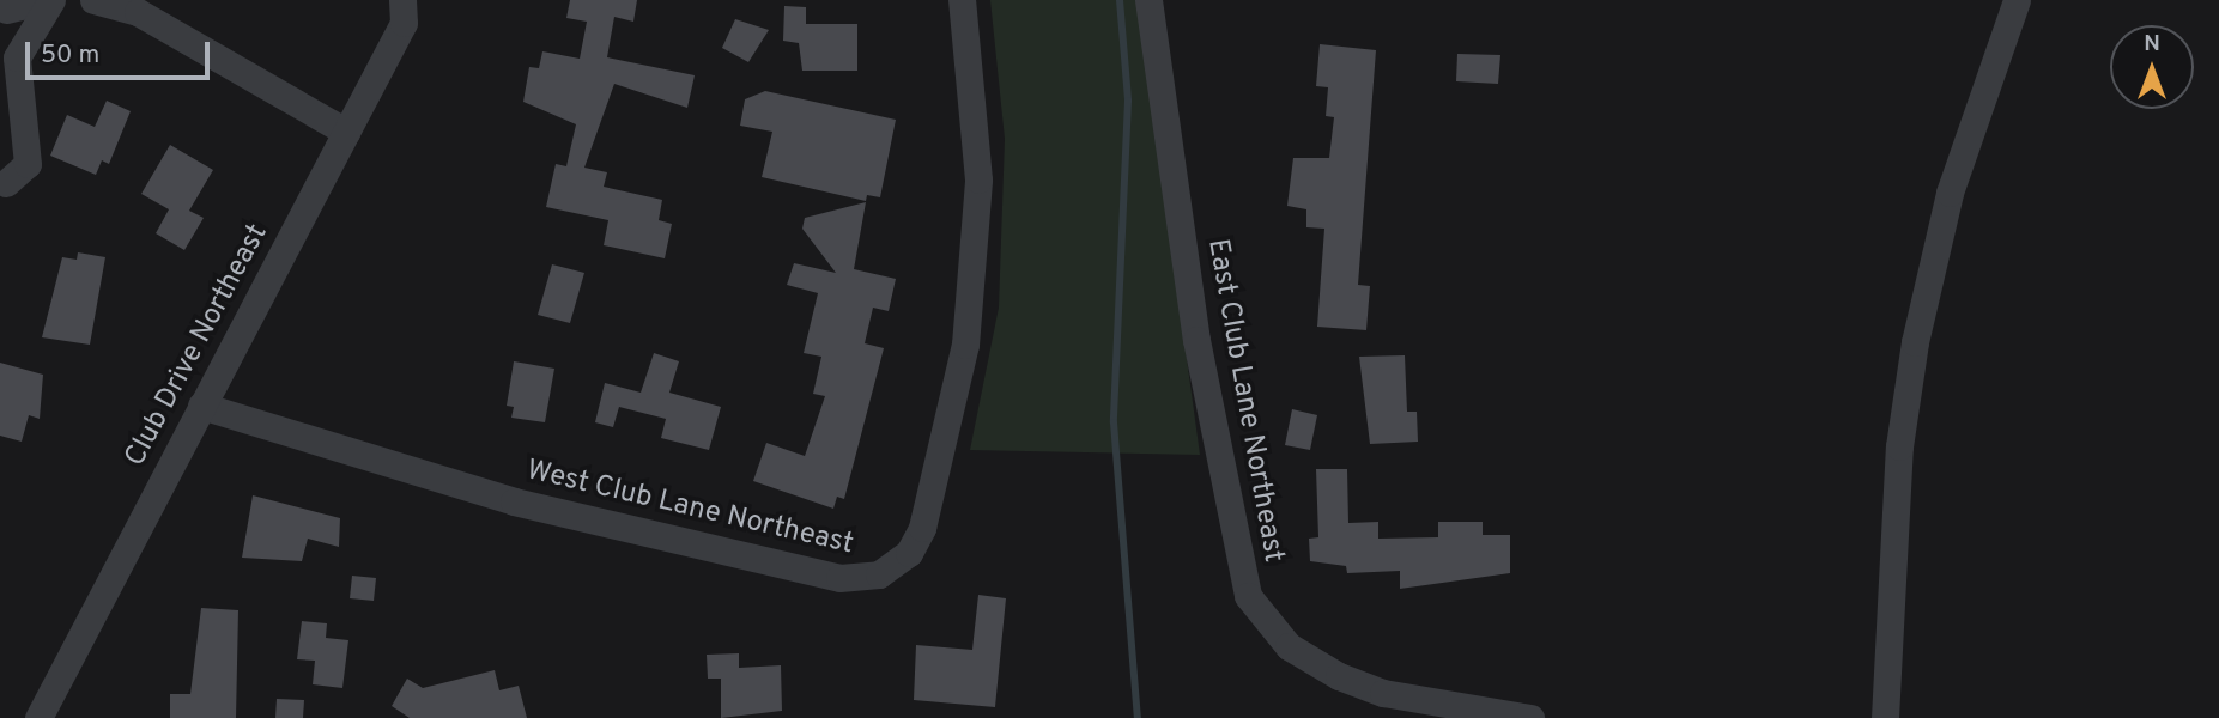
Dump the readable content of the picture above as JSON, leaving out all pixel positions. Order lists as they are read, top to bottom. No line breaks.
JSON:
{"streets":{"street":["Club Drive Northeast","East Club Lane Northeast","West Club Lane Northeast"]},"crossings":[["Club Drive Northeast","West Club Lane Northeast"]],"scale_bar":"50 m","north":"top"}
